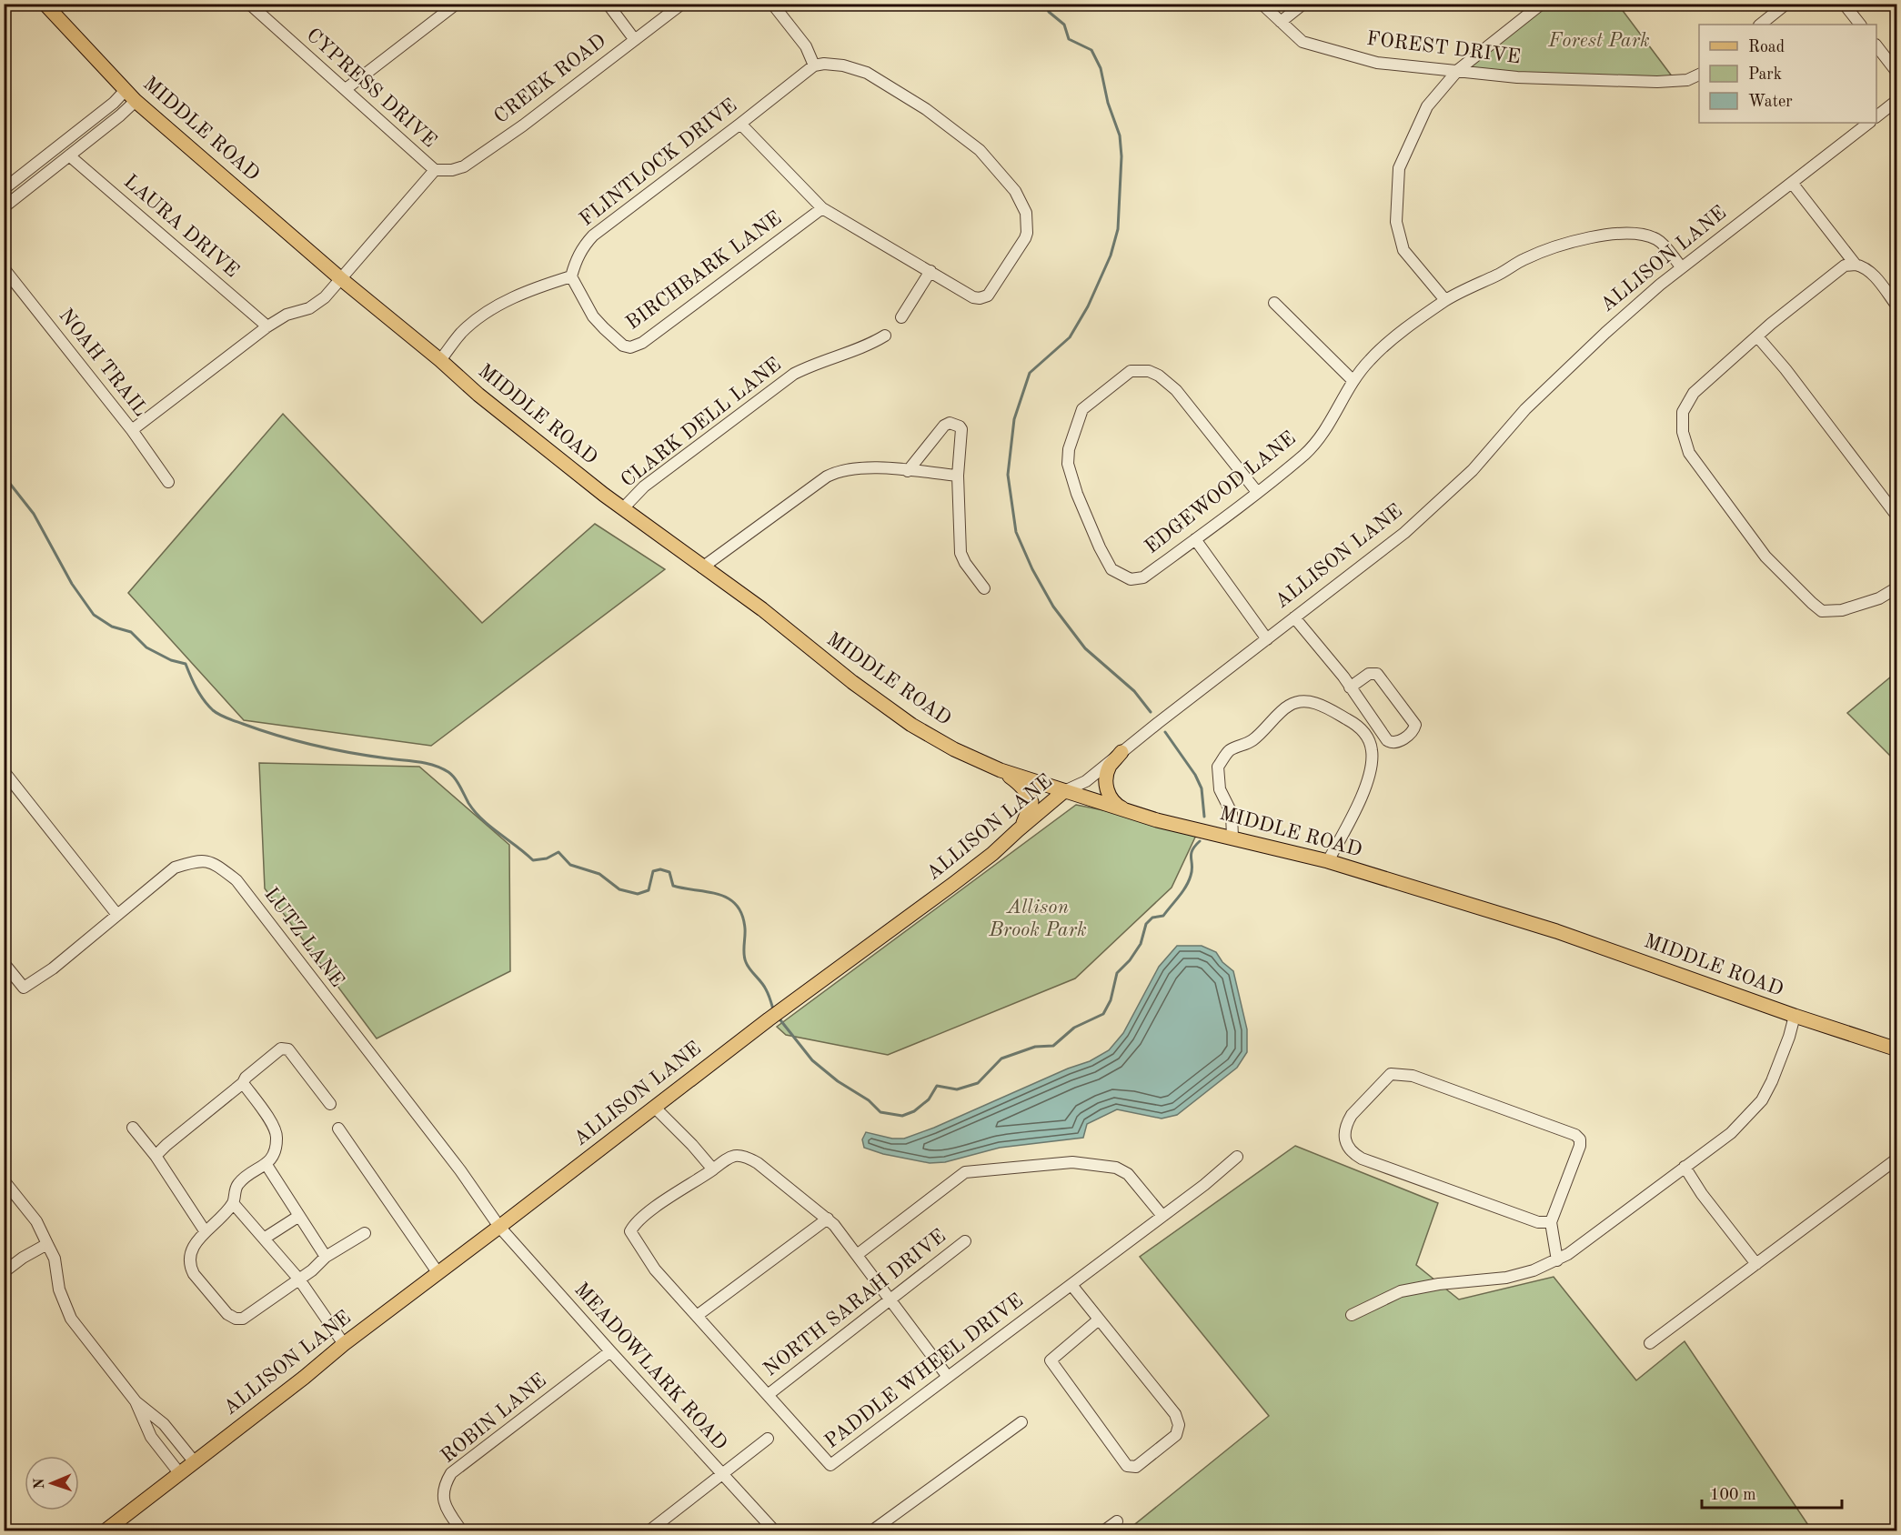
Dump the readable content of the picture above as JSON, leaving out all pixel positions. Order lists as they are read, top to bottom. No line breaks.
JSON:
{"streets":{"main road":["MIDDLE ROAD","ALLISON LANE"],"street":["FOREST DRIVE","CREEK ROAD","CYPRESS DRIVE","FLINTLOCK DRIVE","LAURA DRIVE","BIRCHBARK LANE","NOAH TRAIL","CLARK DELL LANE","EDGEWOOD LANE","LUTZ LANE","NORTH SARAH DRIVE","MEADOWLARK ROAD","PADDLE WHEEL DRIVE","ROBIN LANE"]},"crossings":[["CREEK ROAD","CYPRESS DRIVE"],["CYPRESS DRIVE","MIDDLE ROAD"],["CYPRESS DRIVE","LAURA DRIVE"],["CYPRESS DRIVE","NOAH TRAIL"],["MIDDLE ROAD","ALLISON LANE"],["MIDDLE ROAD","CLARK DELL LANE"],["FLINTLOCK DRIVE","BIRCHBARK LANE"],["ALLISON LANE","EDGEWOOD LANE"],["ALLISON LANE","LUTZ LANE"],["ALLISON LANE","MEADOWLARK ROAD"],["LUTZ LANE","MEADOWLARK ROAD"],["NORTH SARAH DRIVE","PADDLE WHEEL DRIVE"],["MEADOWLARK ROAD","ROBIN LANE"]],"parks":["Forest Park","Allison Brook Park"],"legend":["Road","Park","Water"],"scale_bar":"100 m","north":"left"}
